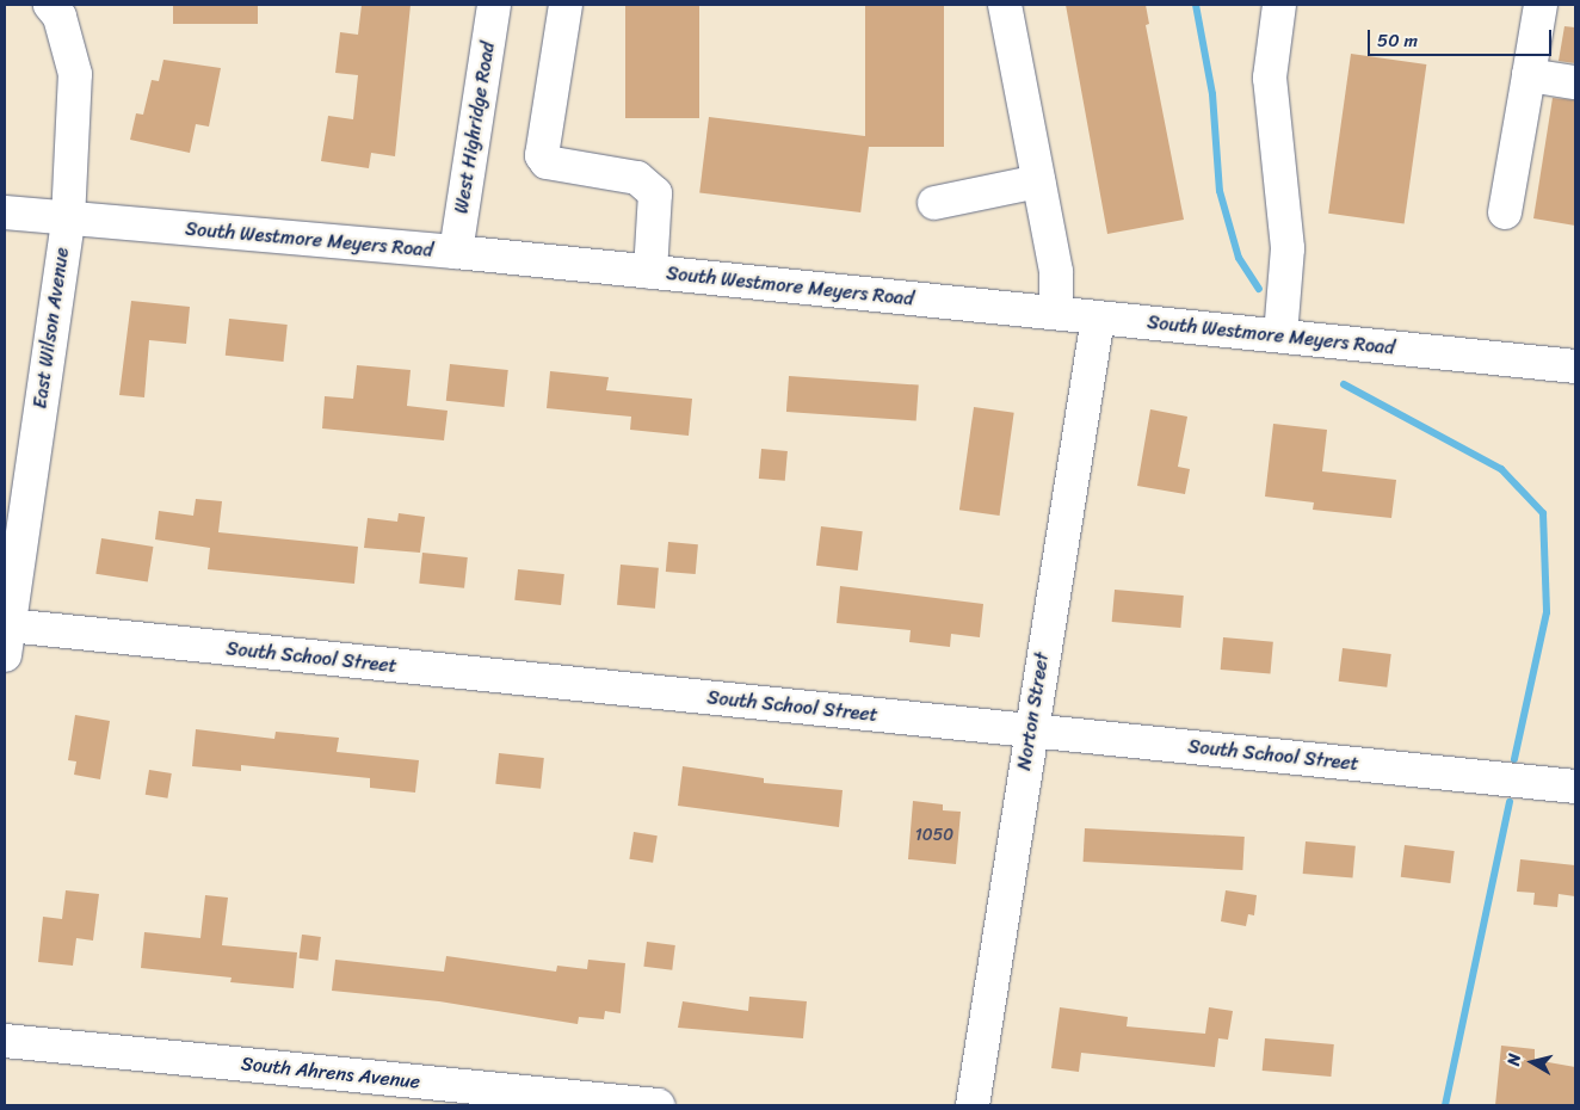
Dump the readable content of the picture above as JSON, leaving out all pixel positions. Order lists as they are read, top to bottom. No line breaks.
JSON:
{"streets":{"street":["West Highridge Road","South Westmore Meyers Road","East Wilson Avenue","South School Street","Norton Street","South Ahrens Avenue"]},"crossings":[["West Highridge Road","South Westmore Meyers Road"],["South Westmore Meyers Road","East Wilson Avenue"],["South Westmore Meyers Road","Norton Street"],["East Wilson Avenue","South School Street"],["South School Street","Norton Street"]],"house_numbers":["1050"],"scale_bar":"50 m","north":"left"}
